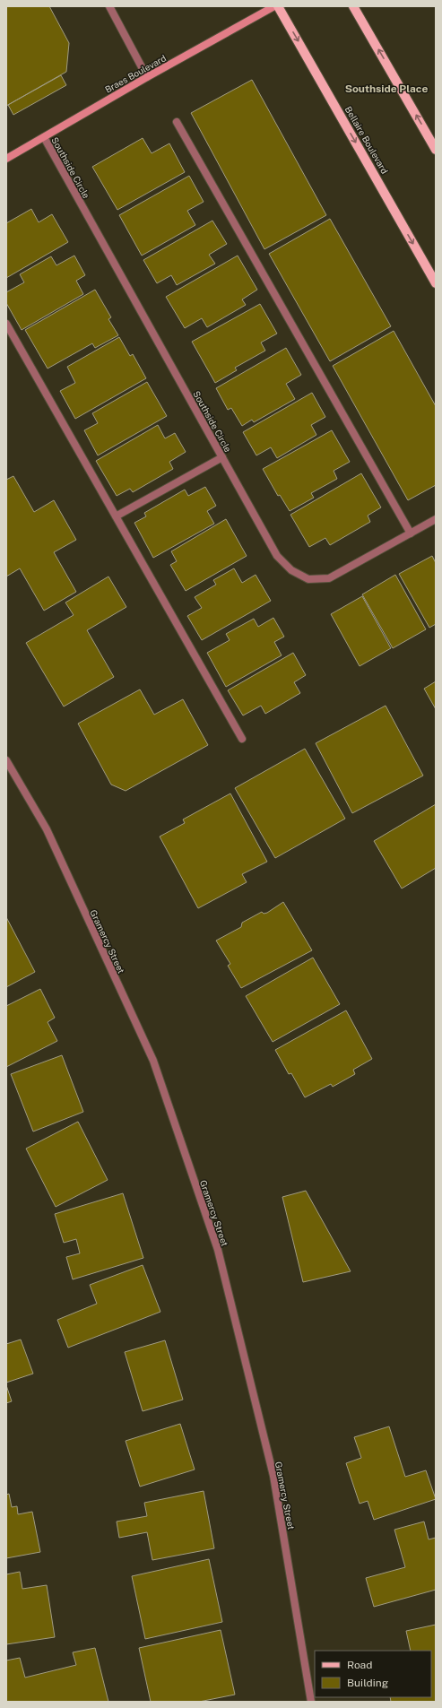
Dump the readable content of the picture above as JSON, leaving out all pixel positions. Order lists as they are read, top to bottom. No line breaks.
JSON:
{"streets":{"main road":["Bellaire Boulevard"],"street":["Braes Boulevard","Southside Circle","Gramercy Street"]},"crossings":[["Braes Boulevard","Southside Circle"]],"districts":["Southside Place"],"legend":["Road","Building"]}
